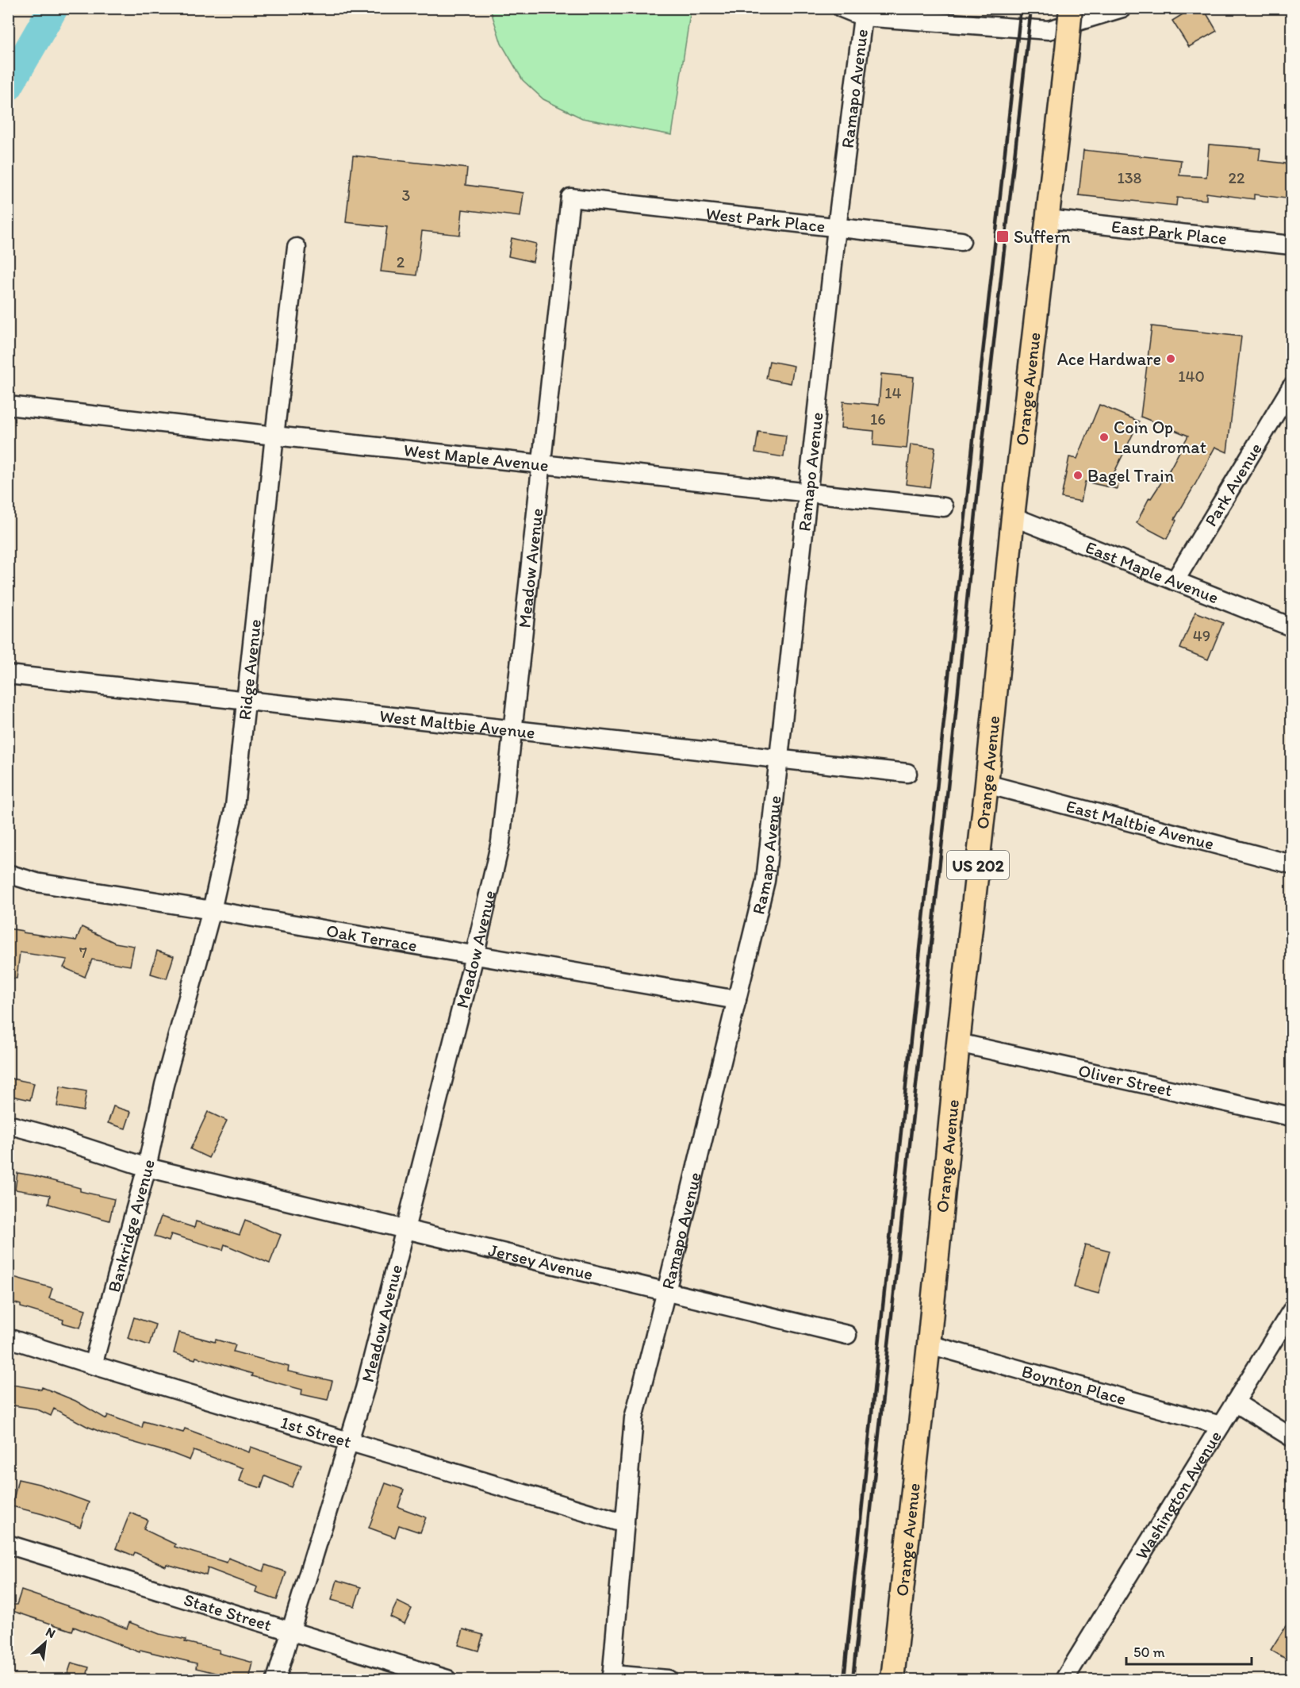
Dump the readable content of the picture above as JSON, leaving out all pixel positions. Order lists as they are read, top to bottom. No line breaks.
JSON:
{"streets":{"main road":["Orange Avenue","US 202"],"street":["Ramapo Avenue","West Park Place","East Park Place","West Maple Avenue","Park Avenue","Meadow Avenue","East Maple Avenue","Ridge Avenue","West Maltbie Avenue","East Maltbie Avenue","Oak Terrace","Oliver Street","Bankridge Avenue","Jersey Avenue","Boynton Place","1st Street","Washington Avenue","State Street"]},"crossings":[["Ramapo Avenue","West Park Place"],["Ramapo Avenue","West Maple Avenue"],["Ramapo Avenue","West Maltbie Avenue"],["Ramapo Avenue","Oak Terrace"],["Ramapo Avenue","Jersey Avenue"],["Ramapo Avenue","1st Street"],["West Park Place","Meadow Avenue"],["East Park Place","Orange Avenue"],["Orange Avenue","East Maple Avenue"],["Orange Avenue","East Maltbie Avenue"],["Orange Avenue","Oliver Street"],["Orange Avenue","Boynton Place"],["West Maple Avenue","Meadow Avenue"],["West Maple Avenue","Ridge Avenue"],["Park Avenue","East Maple Avenue"],["Meadow Avenue","West Maltbie Avenue"],["Meadow Avenue","Oak Terrace"],["Meadow Avenue","Jersey Avenue"],["Meadow Avenue","1st Street"],["Meadow Avenue","State Street"],["Ridge Avenue","West Maltbie Avenue"],["Ridge Avenue","Oak Terrace"],["Ridge Avenue","Bankridge Avenue"],["Bankridge Avenue","Jersey Avenue"],["Bankridge Avenue","1st Street"],["Boynton Place","Washington Avenue"]],"places":{"transit":["Suffern"],"other":["Ace Hardware","Coin Op Laundromat","Bagel Train"]},"house_numbers":["138","22","3","2","140","14","16","49","7"],"scale_bar":"50 m","north":"top right"}
